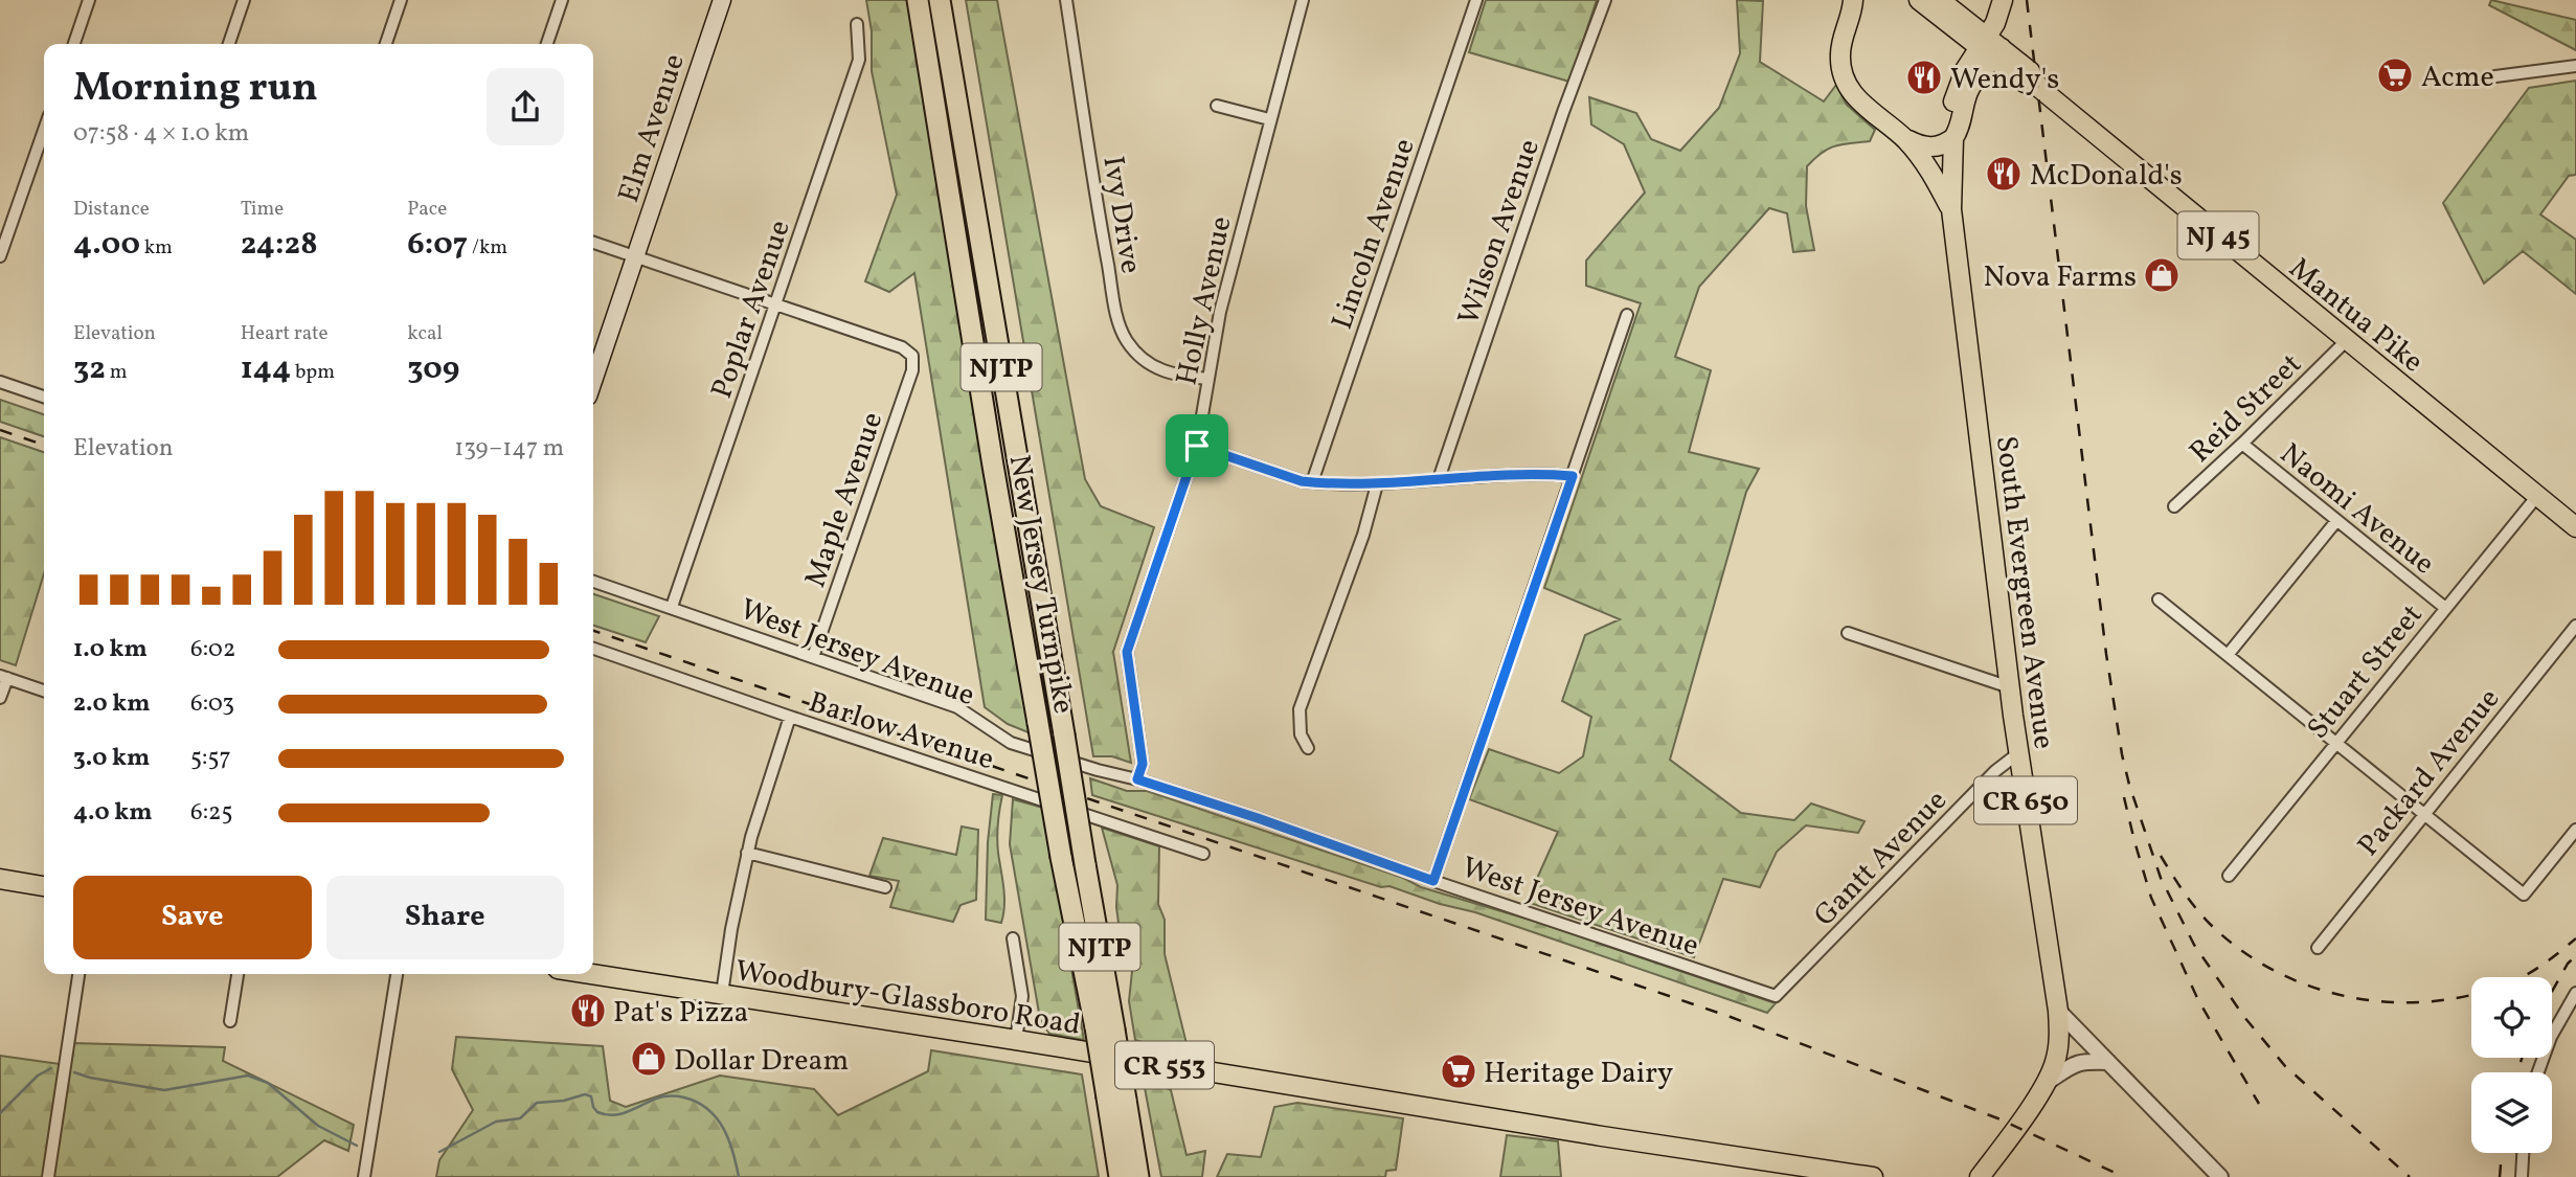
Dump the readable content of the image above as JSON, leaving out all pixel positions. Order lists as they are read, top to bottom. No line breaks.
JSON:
{"streets":{"highway":["NJTP","New Jersey Turnpike"],"main road":["Elm Avenue","NJ 45","Mantua Pike","South Evergreen Avenue","CR 650","Woodbury-Glassboro Road","CR 553"],"street":["Ivy Drive","Wilson Avenue","Lincoln Avenue","Holly Avenue","Poplar Avenue","Reid Street","Maple Avenue","Naomi Avenue","West Jersey Avenue","Stuart Street","Barlow Avenue","Packard Avenue","Gantt Avenue"]},"crossings":[["Ivy Drive","Holly Avenue"],["Holly Avenue","West Jersey Avenue"],["Poplar Avenue","Maple Avenue"],["Poplar Avenue","West Jersey Avenue"],["Mantua Pike","Reid Street"],["Mantua Pike","South Evergreen Avenue"],["Mantua Pike","Stuart Street"],["Reid Street","Naomi Avenue"],["Maple Avenue","West Jersey Avenue"],["Naomi Avenue","Stuart Street"],["South Evergreen Avenue","Gantt Avenue"],["West Jersey Avenue","Gantt Avenue"]],"places":{"supermarket":["Acme","Heritage Dairy"],"restaurant":["Wendy's","McDonald's","Pat's Pizza"],"shop":["Nova Farms","Dollar Dream"]},"page":{"heading":["Morning run","07:58 · 4 × 1.0 km"],"stats":[["Distance","4.00 km"],["Time","24:28"],["Pace","6:07 /km"],["Elevation","32 m"],["Heart rate","144 bpm"],["kcal","309"]],"chart":["Elevation","139–147 m"],"list":[{"name":"1.0 km","note":"6:02"},{"name":"2.0 km","note":"6:03"},{"name":"3.0 km","note":"5:57"},{"name":"4.0 km","note":"6:25"}],"buttons":["Save","Share"]}}
